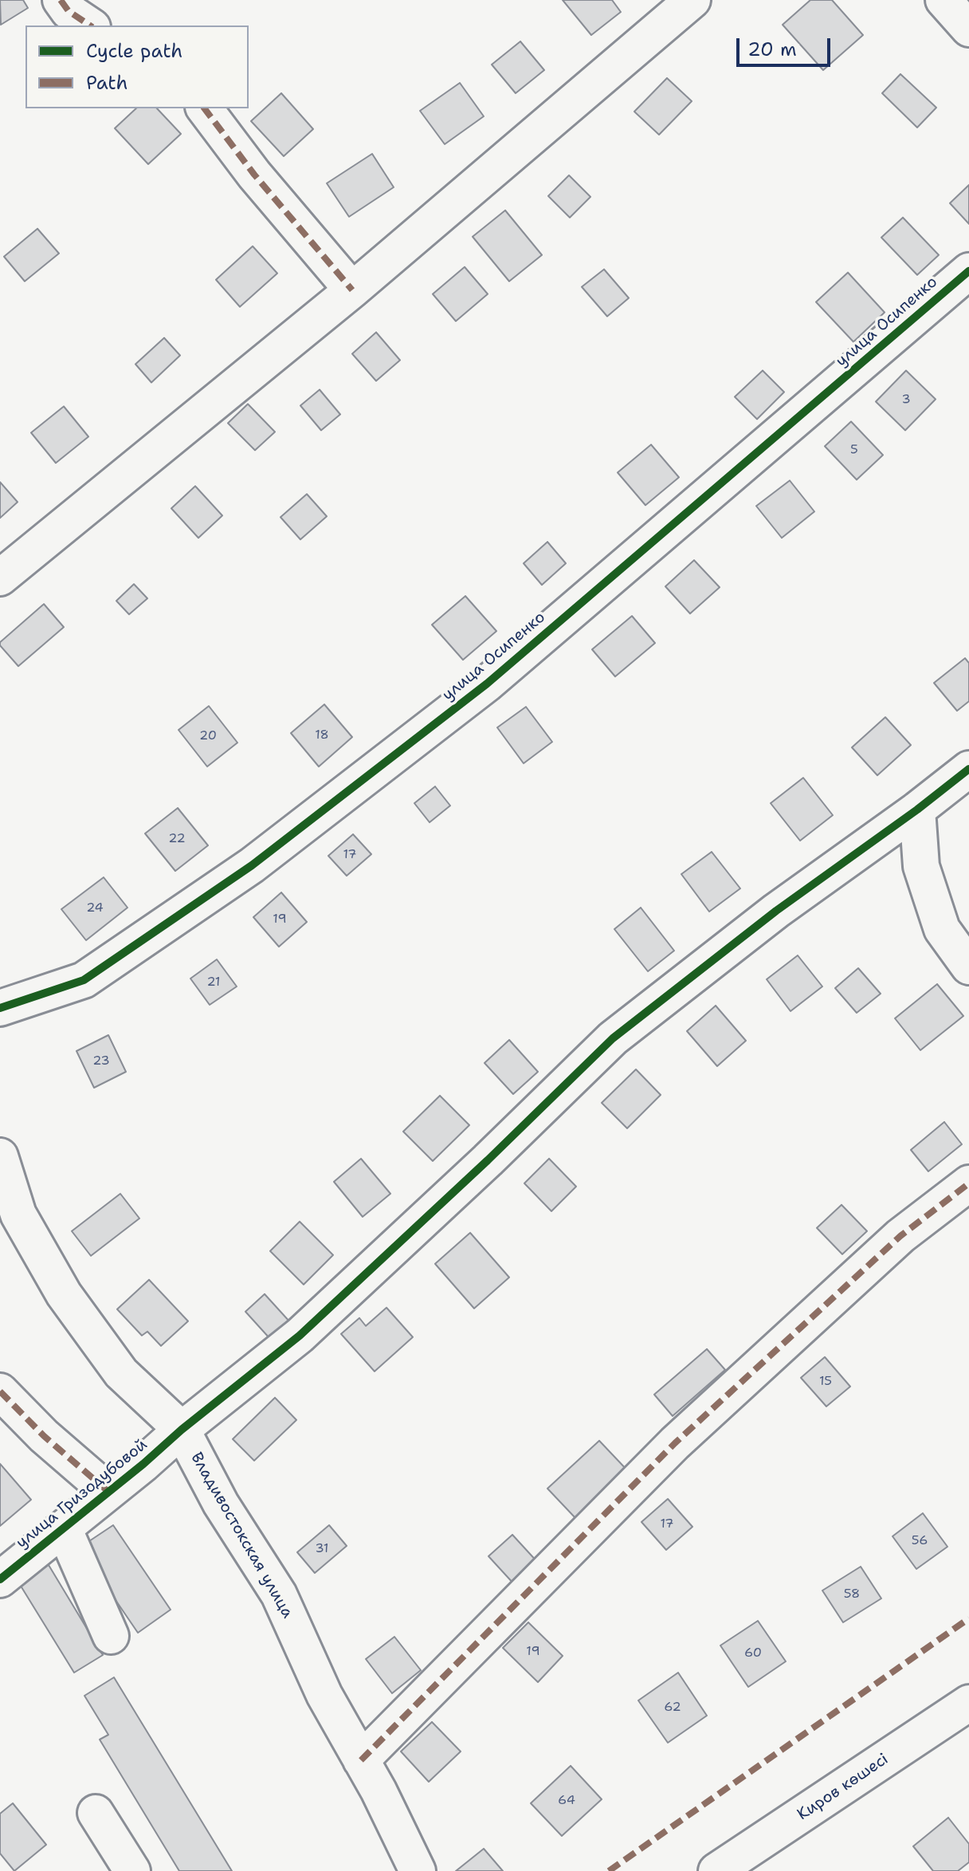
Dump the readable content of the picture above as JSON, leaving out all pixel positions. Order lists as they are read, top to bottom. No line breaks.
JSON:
{"streets":{"street":["улица Осипенко","улица Гризодубовой","Владивостокская улица","Киров көшесі"]},"crossings":[["улица Гризодубовой","Владивостокская улица"]],"house_numbers":["3","5","18","20","22","17","24","19","21","23","15","17","56","31","58","19","60","62","64"],"legend":["Cycle path","Path"],"scale_bar":"20 m"}
